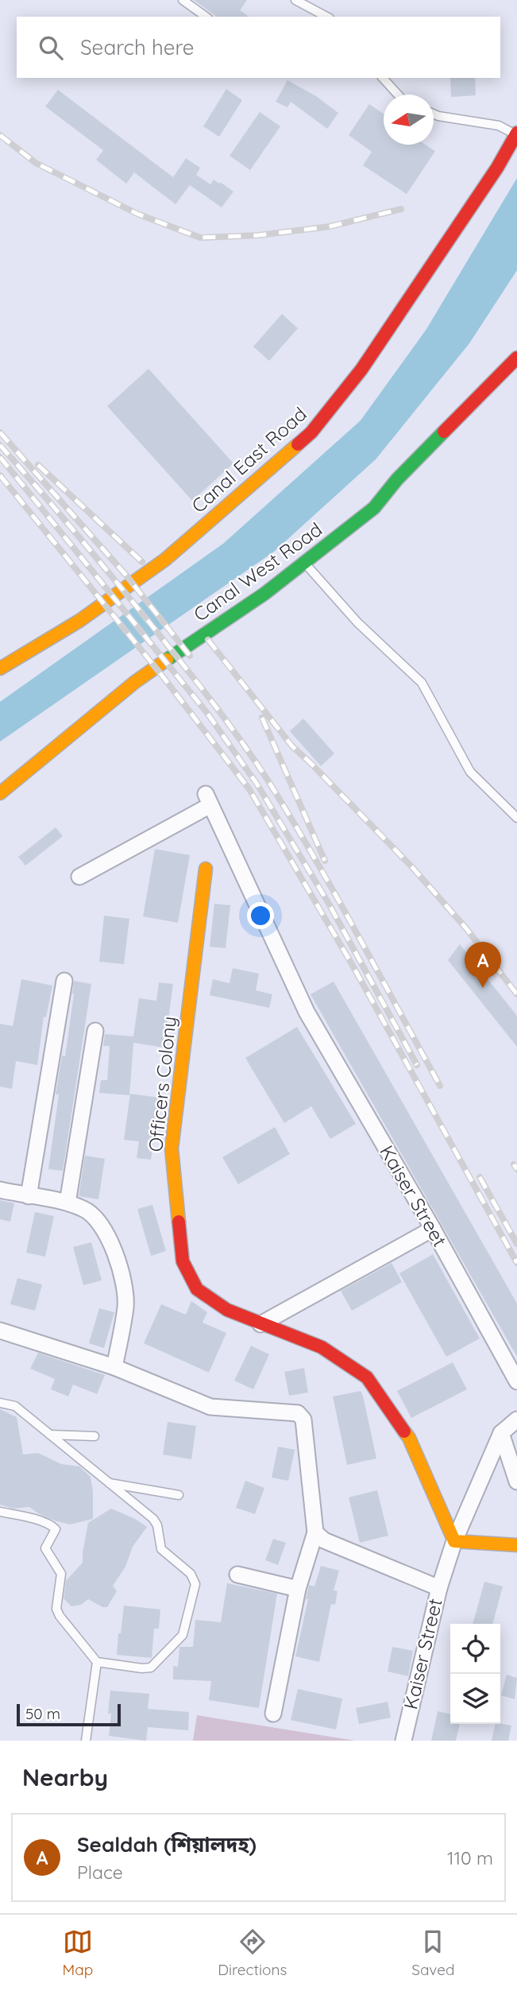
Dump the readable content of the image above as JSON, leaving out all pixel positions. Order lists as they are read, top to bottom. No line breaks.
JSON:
{"streets":{"street":["Canal East Road","Canal West Road","Officers Colony","Kaiser Street"]},"crossings":[["Officers Colony","Kaiser Street"]],"scale_bar":"50 m","north":"left","page":{"search":"Search here","pins":"A","scale":"50 m","heading":"Nearby","list":[{"mark":"A","name":"Sealdah (শিয়ালদহ)","note":"Place","value":"110 m"}],"nav":["Map","Directions","Saved"]}}
